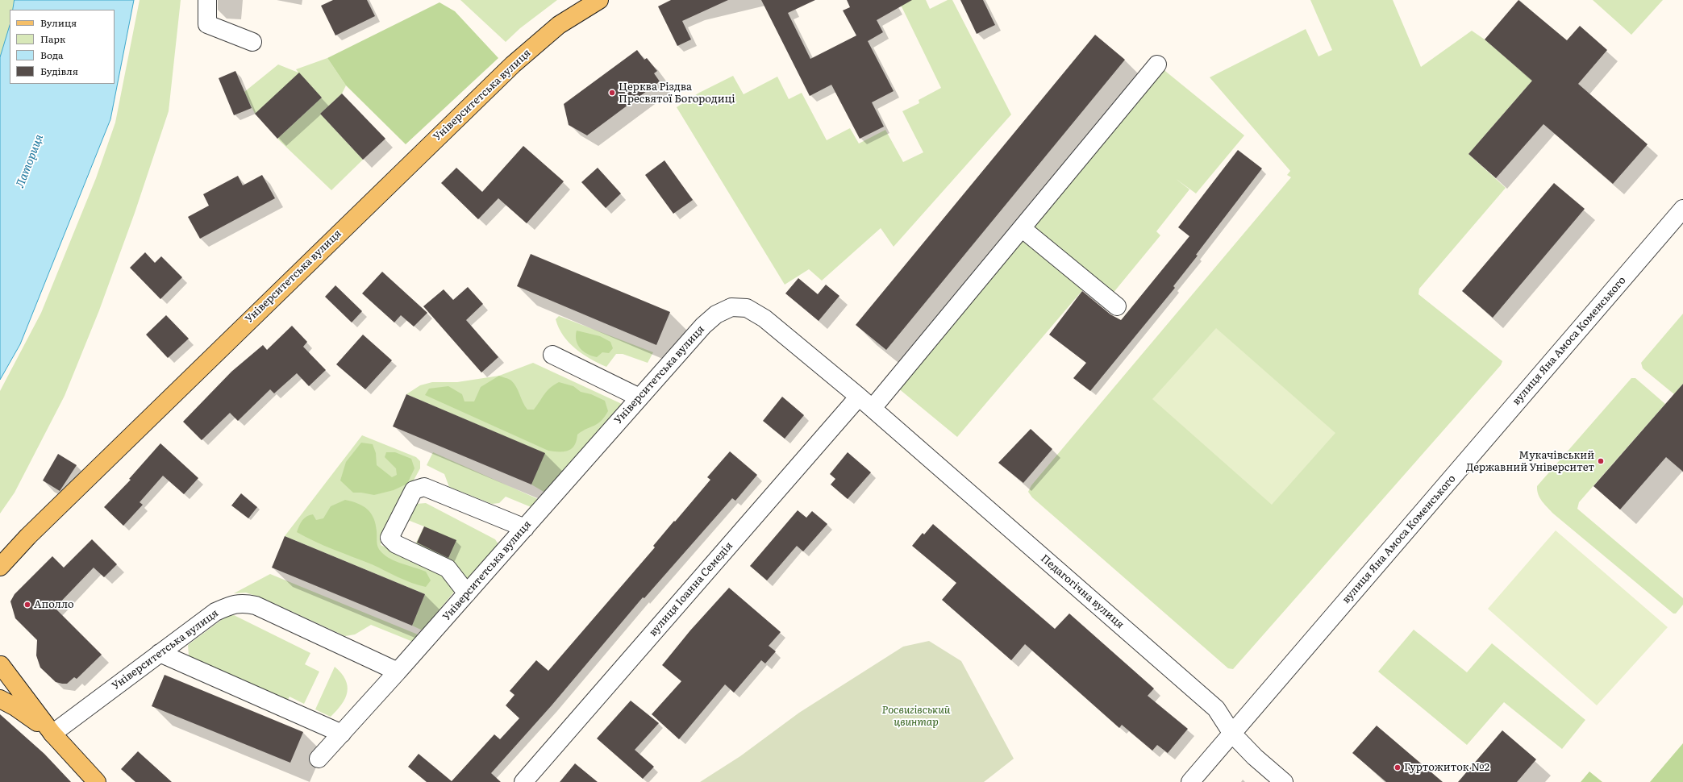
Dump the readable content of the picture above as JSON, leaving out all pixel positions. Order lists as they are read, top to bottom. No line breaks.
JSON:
{"streets":{"main road":["Університетська вулиця"],"street":["вулиця Яна Амоса Коменського","вулиця Іоанна Семедія","Педагогічна вулиця"]},"crossings":[["Університетська вулиця","вулиця Іоанна Семедія"],["Університетська вулиця","Педагогічна вулиця"],["вулиця Яна Амоса Коменського","Педагогічна вулиця"]],"water":["Латориця"],"parks":["Росвигівський цвинтар"],"places":["Церква Різдва Пресвятої Богородиці","Мукачівський Державний Університет","Аполло","Гуртожиток №2"],"legend":["Вулиця","Парк","Вода","Будівля"]}
